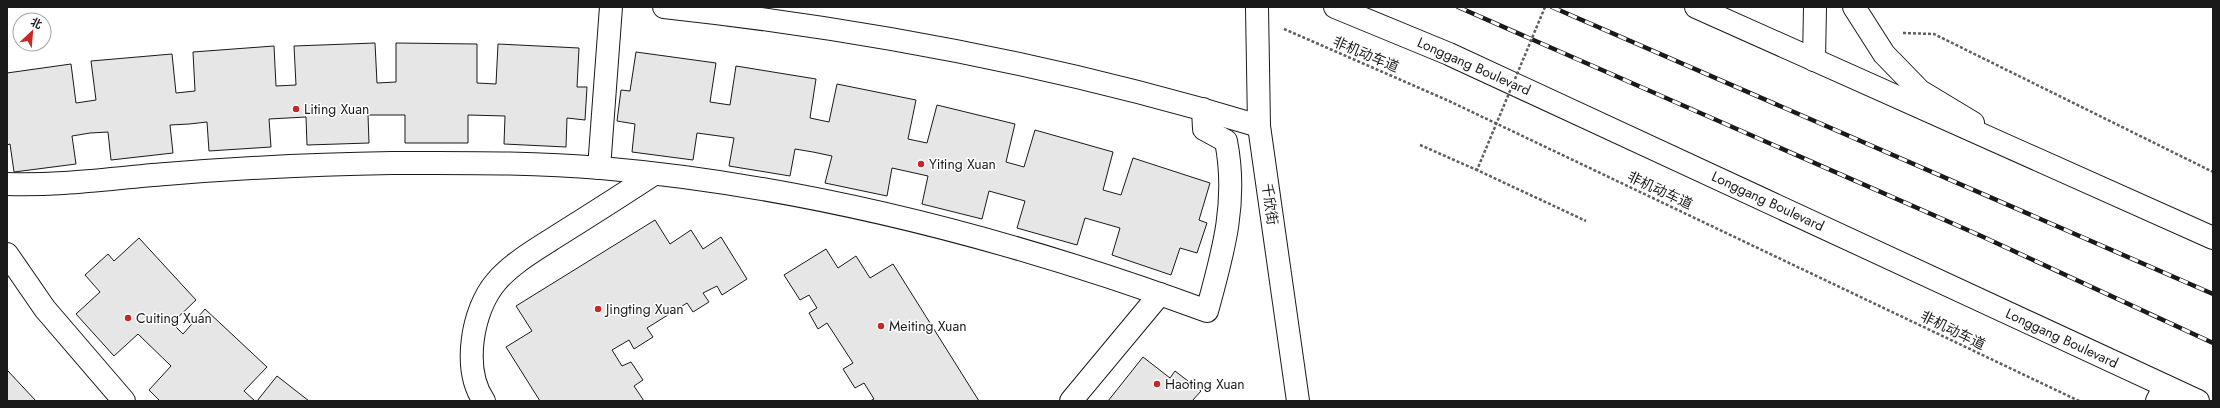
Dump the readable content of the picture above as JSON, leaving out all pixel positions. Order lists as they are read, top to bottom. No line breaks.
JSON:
{"streets":{"main road":["Longgang Boulevard","千欣街"],"path":["非机动车道"]},"crossings":[["非机动车道","千欣街"]],"places":["Liting Xuan","Yiting Xuan","Jingting Xuan","Cuiting Xuan","Meiting Xuan","Haoting Xuan"],"north":"top right"}
